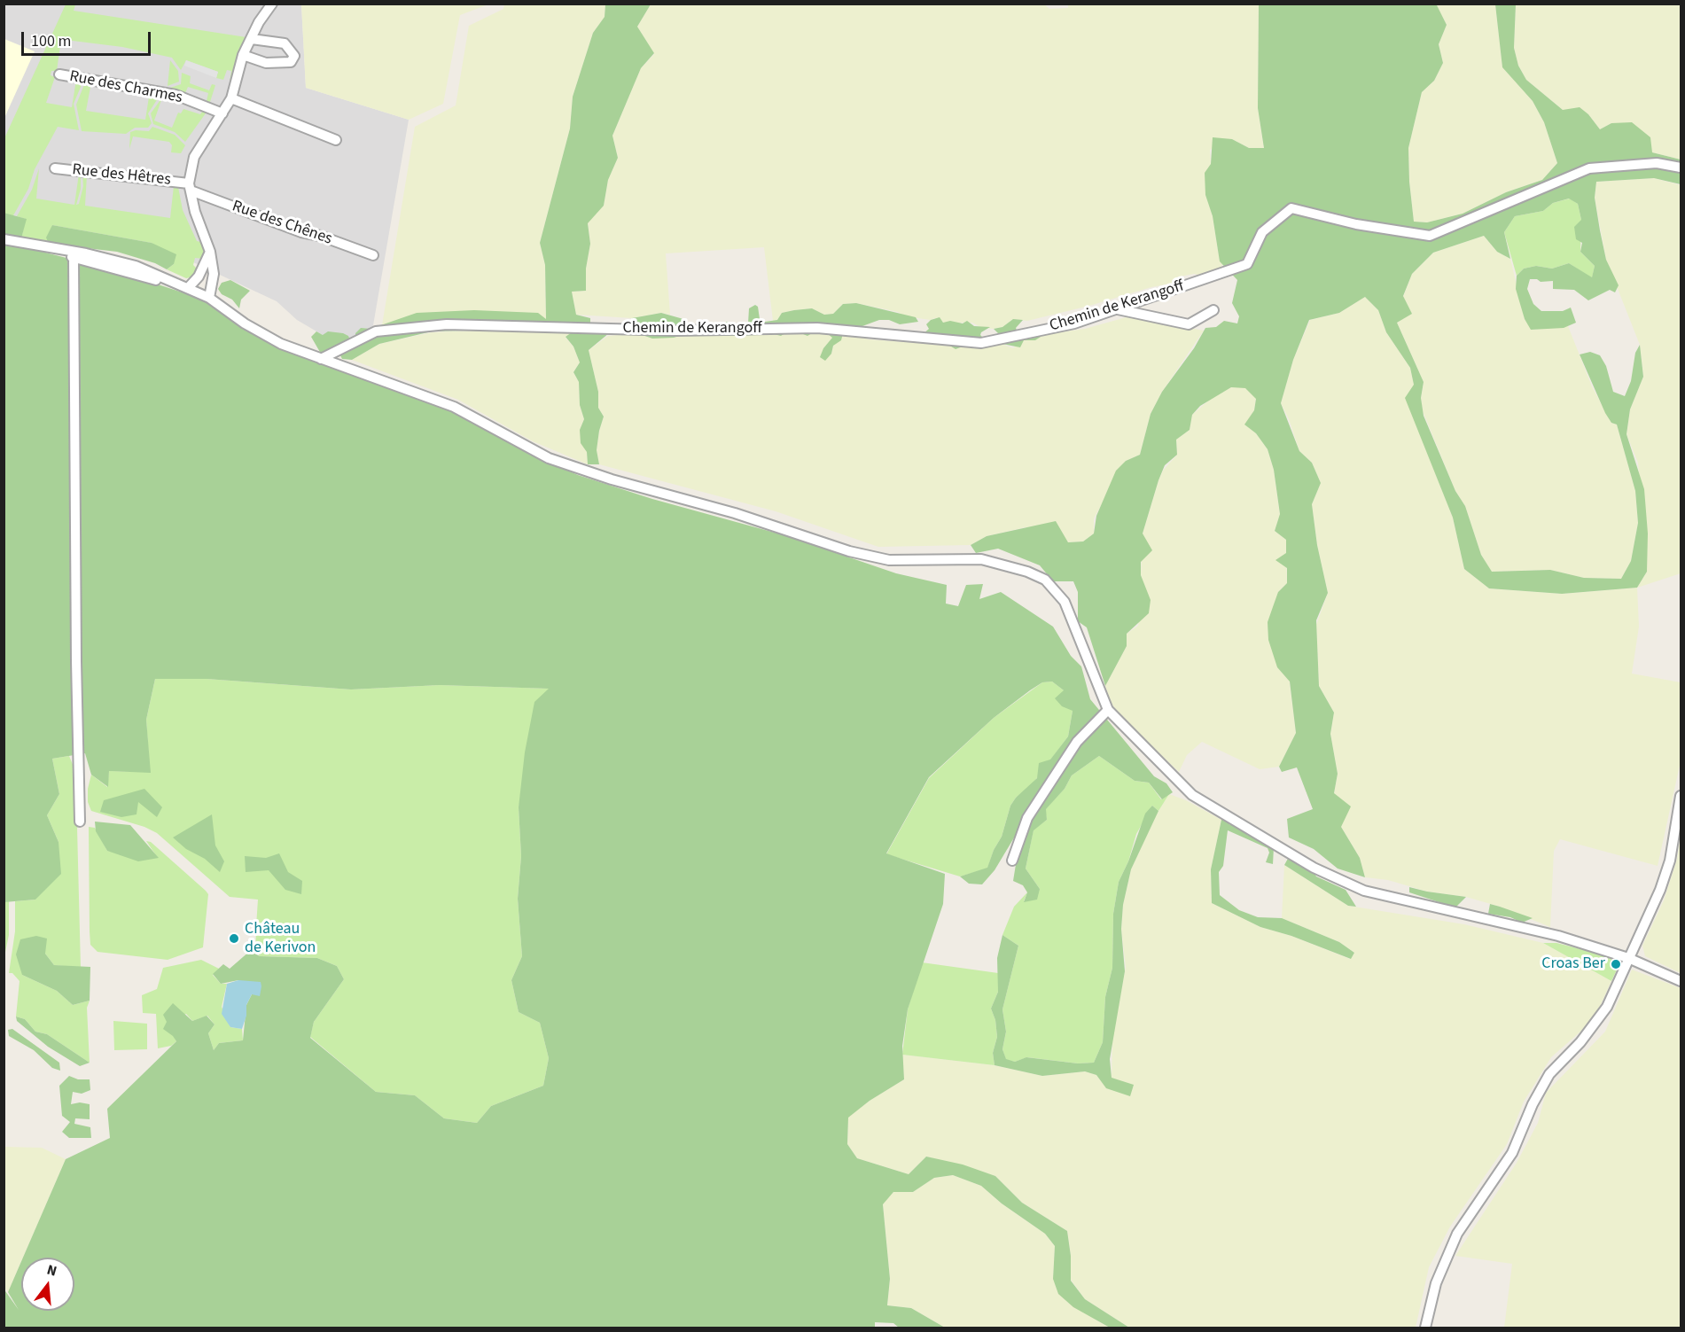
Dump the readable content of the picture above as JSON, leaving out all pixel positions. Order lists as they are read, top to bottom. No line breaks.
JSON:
{"streets":{"street":["Rue des Charmes","Rue des Hêtres","Rue des Chênes","Chemin de Kerangoff"]},"crossings":[["Rue des Hêtres","Rue des Chênes"]],"places":["Château de Kerivon","Croas Ber"],"scale_bar":"100 m","north":"top"}
